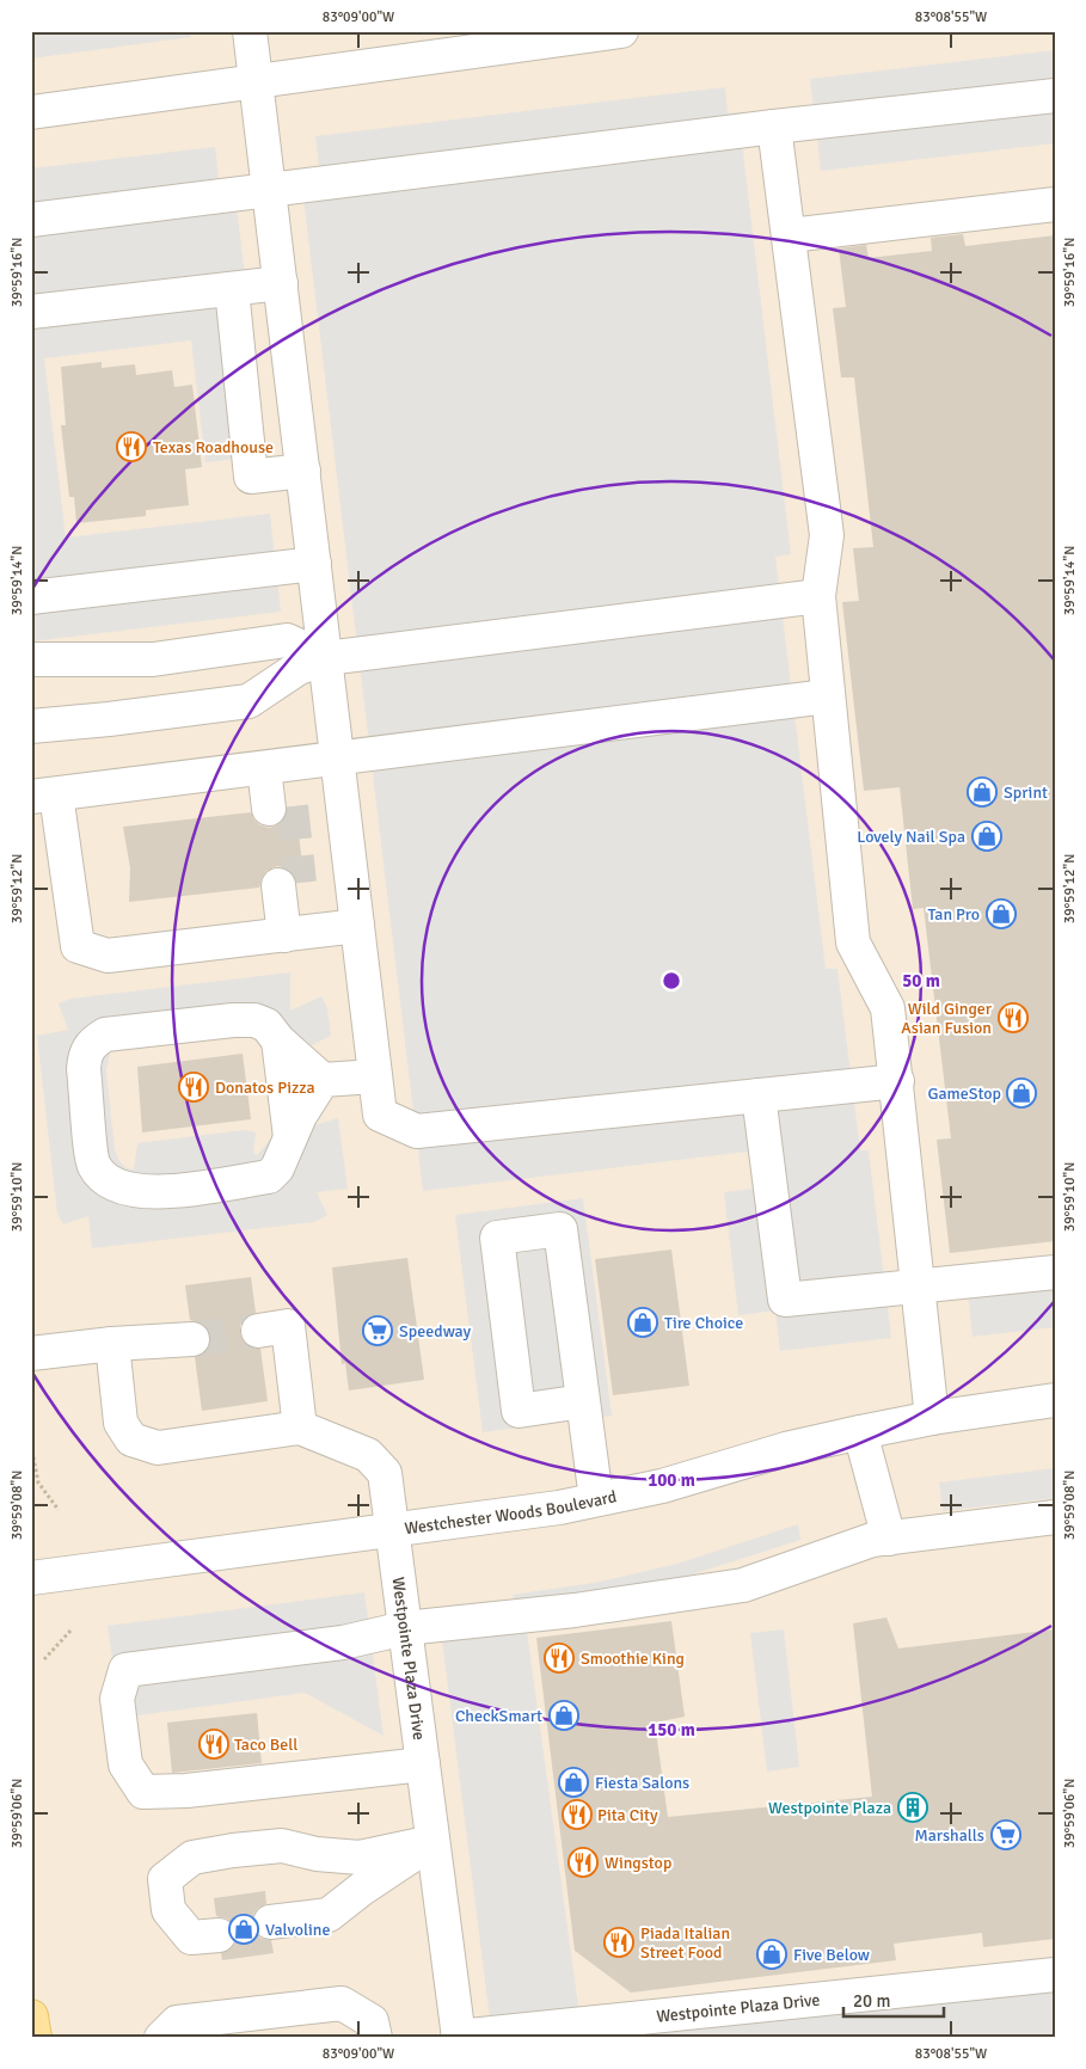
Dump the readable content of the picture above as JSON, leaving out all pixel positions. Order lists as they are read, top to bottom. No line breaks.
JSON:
{"streets":{"street":["Westchester Woods Boulevard","Westpointe Plaza Drive"]},"crossings":[["Westchester Woods Boulevard","Westpointe Plaza Drive"]],"places":{"restaurant":["Texas Roadhouse","Wild Ginger Asian Fusion","Donatos Pizza","Smoothie King","Taco Bell","Pita City","Wingstop","Piada Italian Street Food"],"shop":["Sprint","Lovely Nail Spa","Tan Pro","GameStop","Tire Choice","CheckSmart","Fiesta Salons","Valvoline","Five Below"],"supermarket":["Speedway","Marshalls"],"building":["Westpointe Plaza"]},"scale_bar":"20 m","coordinates":["83°09'00\"W","83°08'55\"W","39°59'16\"N","39°59'14\"N","39°59'12\"N","39°59'10\"N","39°59'08\"N","39°59'06\"N"],"rings":["50 m","100 m","150 m"]}
